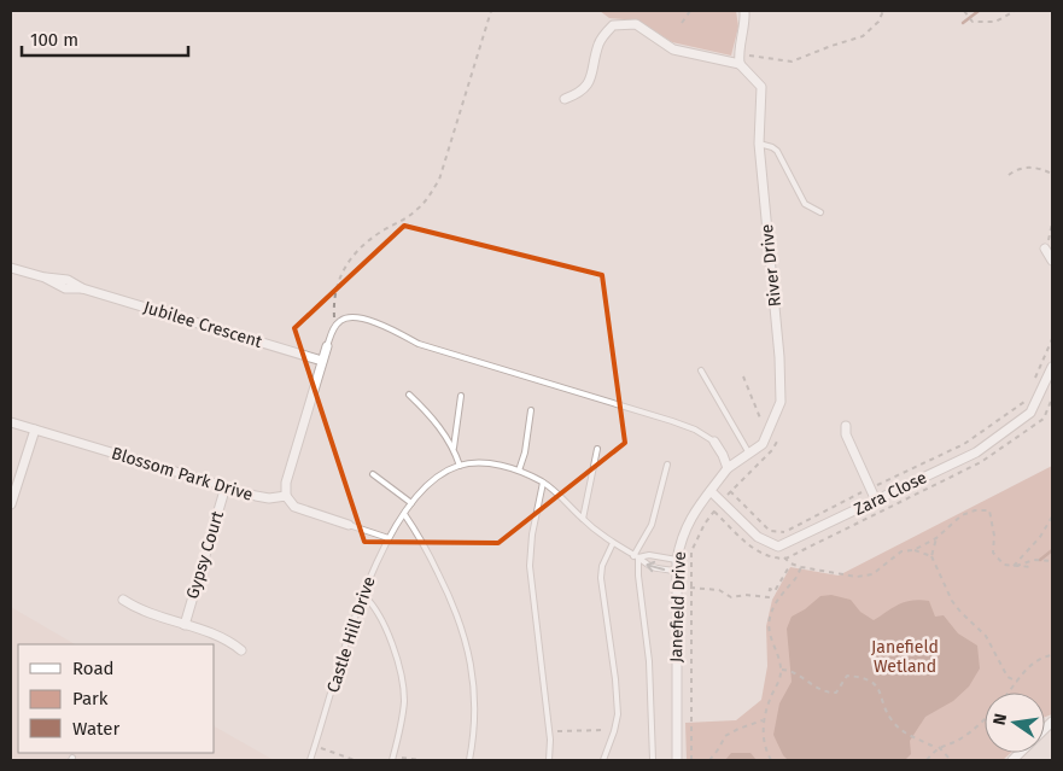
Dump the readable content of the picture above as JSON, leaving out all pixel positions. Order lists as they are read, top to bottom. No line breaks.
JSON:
{"streets":{"street":["River Drive","Jubilee Crescent","Blossom Park Drive","Zara Close","Gypsy Court","Janefield Drive"],"lane":["Castle Hill Drive"]},"crossings":[["River Drive","Janefield Drive"],["Blossom Park Drive","Gypsy Court"],["Zara Close","Janefield Drive"]],"parks":["Janefield Wetland"],"legend":["Road","Park","Water"],"scale_bar":"100 m","north":"left"}
